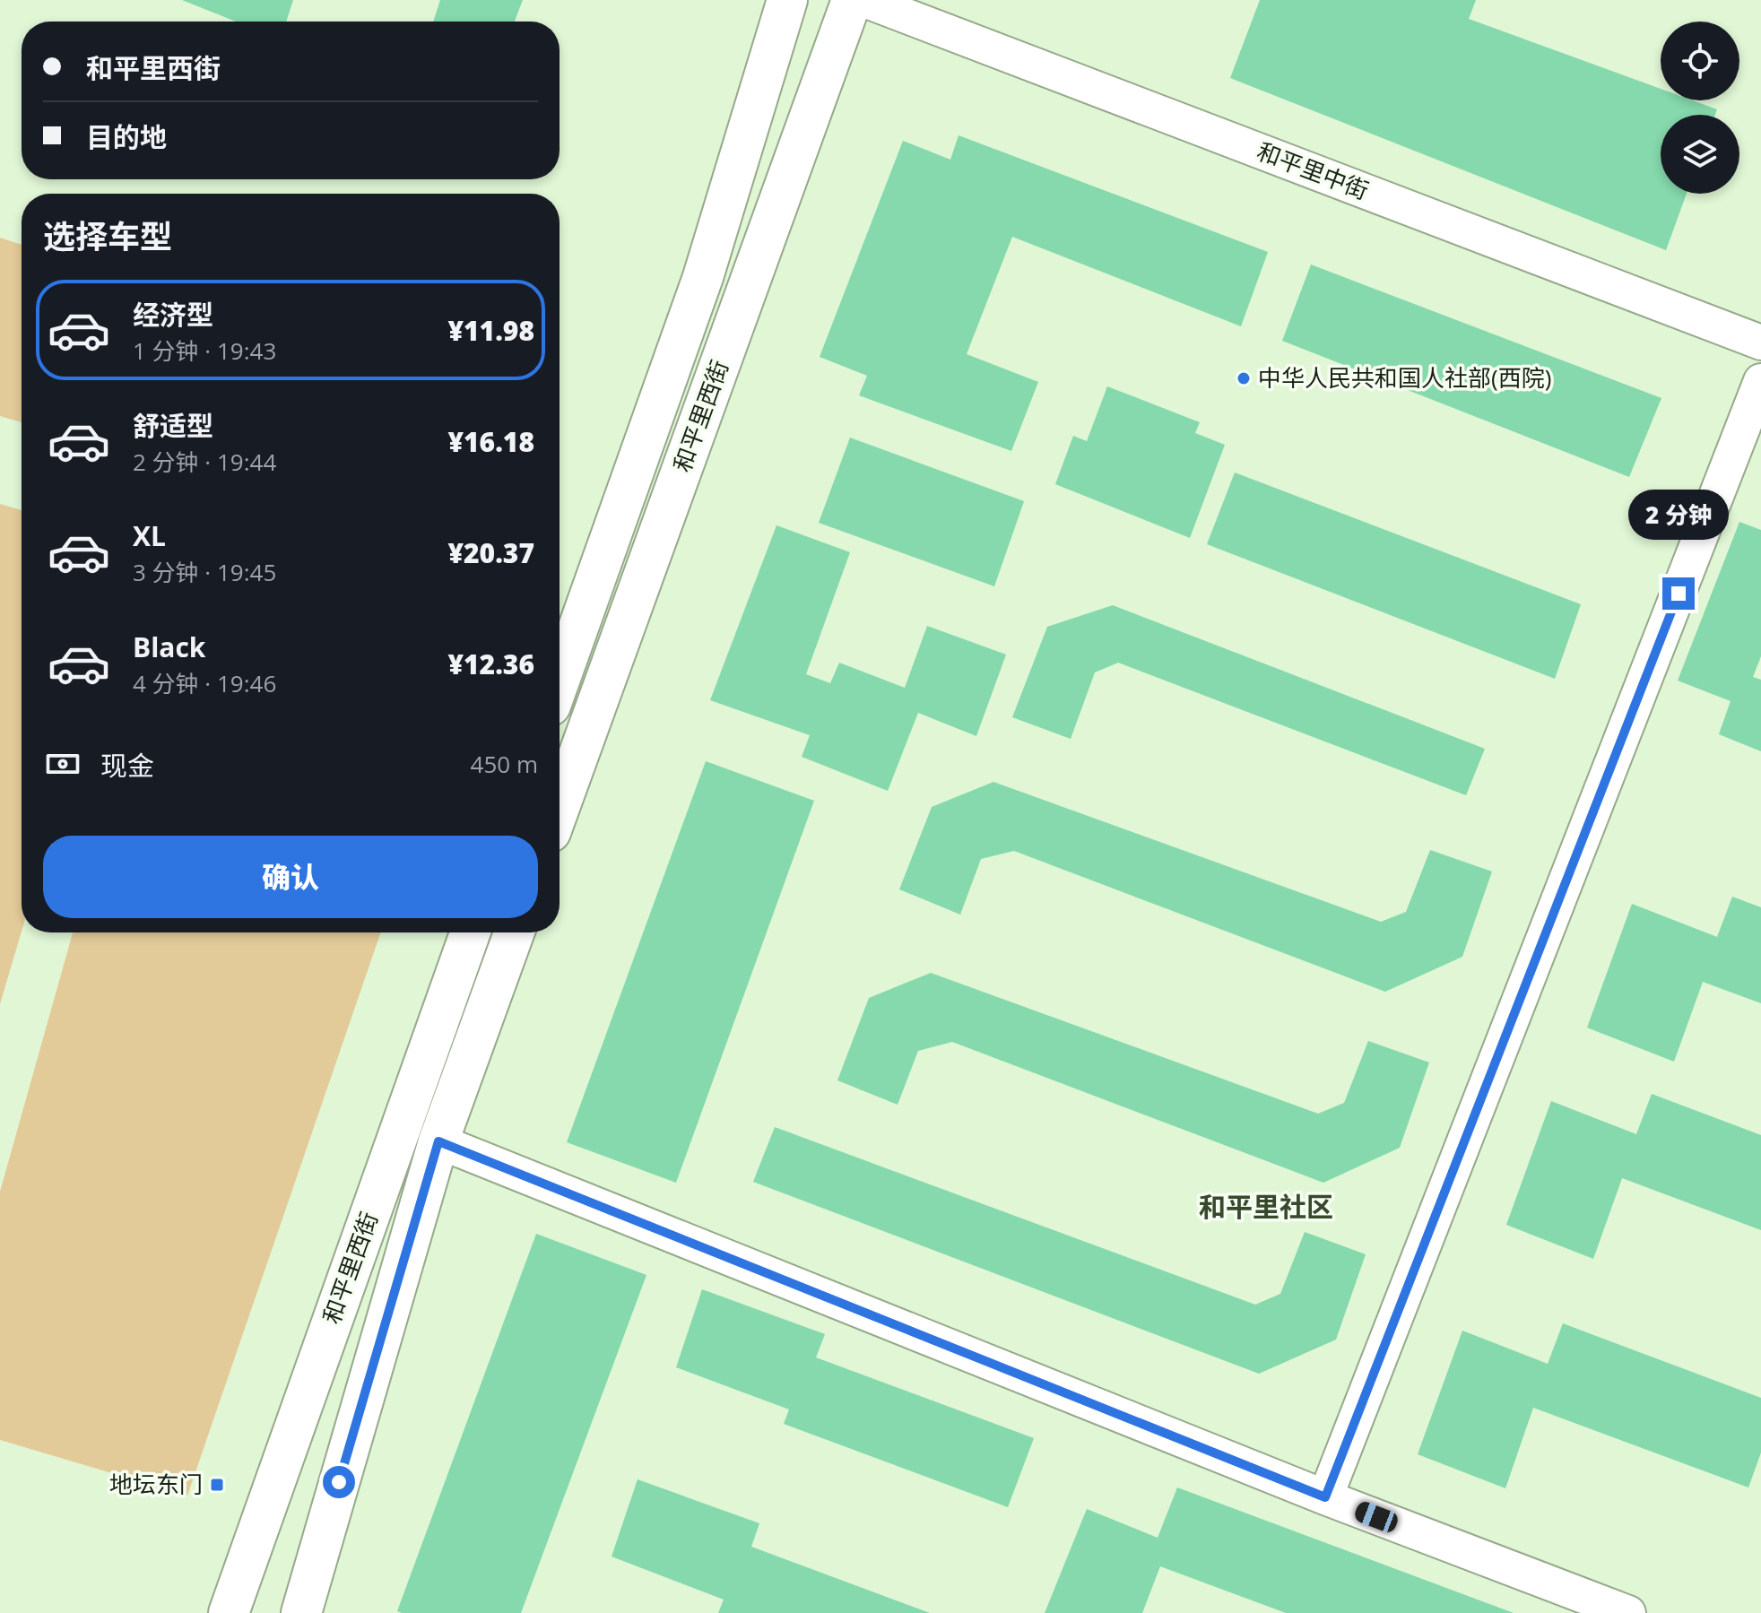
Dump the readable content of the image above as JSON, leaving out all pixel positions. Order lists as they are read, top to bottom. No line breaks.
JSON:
{"streets":{"main road":["和平里西街"],"street":["和平里中街"]},"districts":["和平里社区"],"places":{"other":["中华人民共和国人社部(西院)"],"transit":["地坛东门"]},"page":{"banner":["和平里西街","目的地"],"heading":"选择车型","list":[{"name":"经济型","note":"1 分钟 · 19:43","value":"¥11.98"},{"name":"舒适型","note":"2 分钟 · 19:44","value":"¥16.18"},{"name":"XL","note":"3 分钟 · 19:45","value":"¥20.37"},{"name":"Black","note":"4 分钟 · 19:46","value":"¥12.36"}],"bubble":"2 分钟","pay":["现金","450 m"],"buttons":"确认"}}
